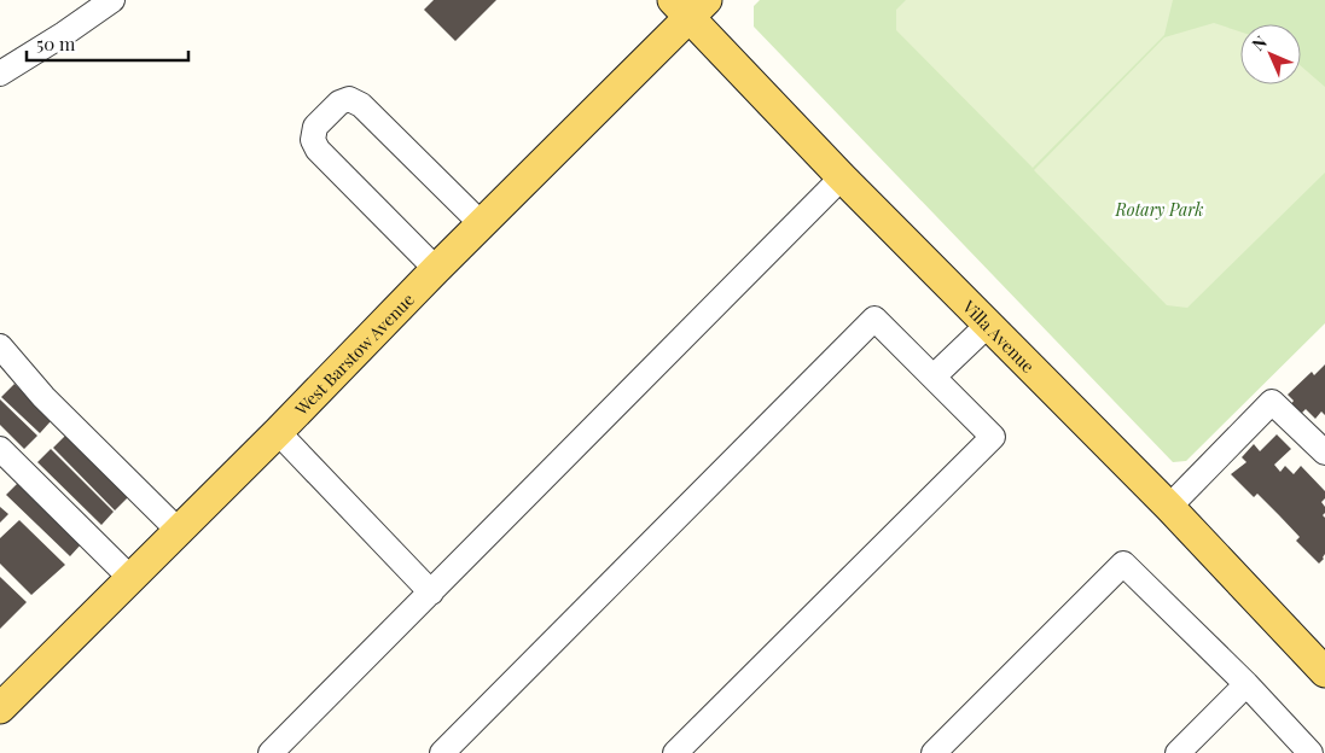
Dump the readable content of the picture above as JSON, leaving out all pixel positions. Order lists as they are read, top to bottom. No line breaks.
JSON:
{"streets":{"main road":["Villa Avenue","West Barstow Avenue"]},"crossings":[["Villa Avenue","West Barstow Avenue"]],"parks":["Rotary Park"],"scale_bar":"50 m","north":"top left"}
